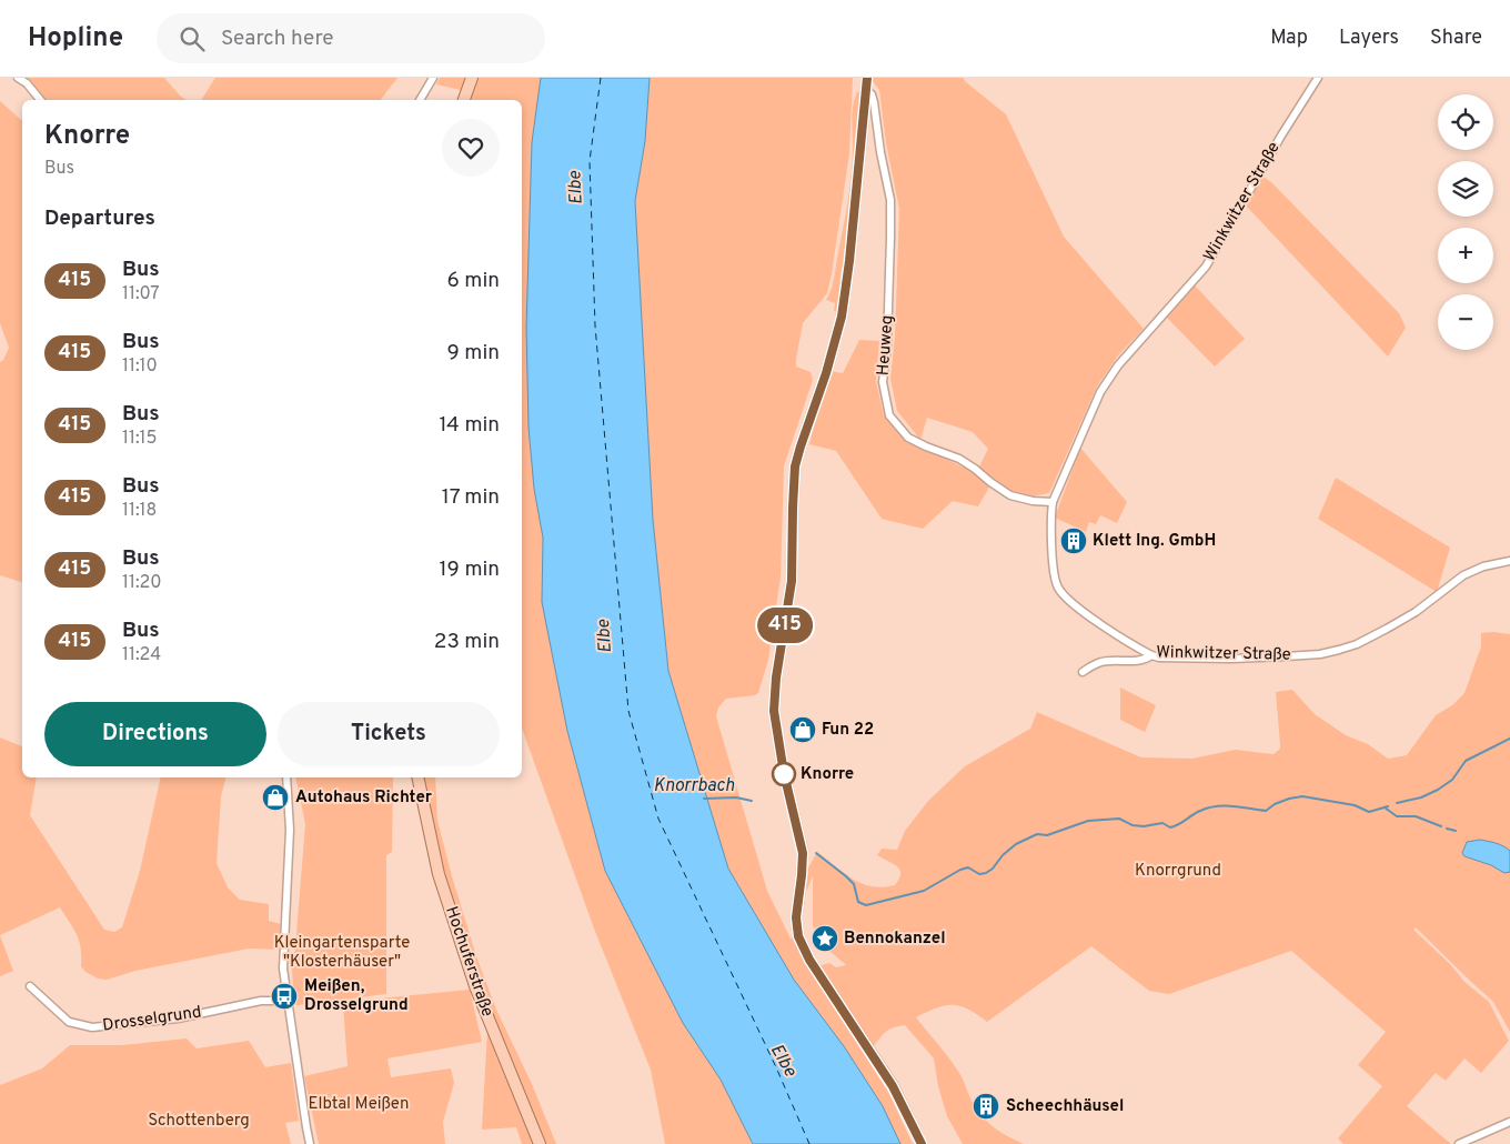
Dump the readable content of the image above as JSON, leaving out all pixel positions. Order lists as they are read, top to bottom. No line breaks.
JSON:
{"streets":{"main road":["Hochuferstraße"],"street":["Winkwitzer Straße","Heuweg","Drosselgrund"]},"crossings":[["Winkwitzer Straße","Heuweg"]],"water":["Elbe","Knorrbach"],"parks":["Knorrgrund","Kleingartensparte \"Klosterhäuser\"","Elbtal Meißen","Schottenberg"],"places":{"building":["Klett Ing. GmbH","Scheechhäusel"],"shop":["Fun 22","Autohaus Richter"],"other":["Knorre"],"place":["Bennokanzel"],"bus stop":["Meißen, Drosselgrund"]},"lines":["bus line 415"],"page":{"header":"Hopline","search":"Search here","nav":["Map","Layers","Share"],"on_map":"415","map_buttons":["+","−"],"heading":[["Knorre","Bus"],"Departures"],"list":[{"mark":"415","name":"Bus","note":"11:07","value":"6 min"},{"mark":"415","name":"Bus","note":"11:10","value":"9 min"},{"mark":"415","name":"Bus","note":"11:15","value":"14 min"},{"mark":"415","name":"Bus","note":"11:18","value":"17 min"},{"mark":"415","name":"Bus","note":"11:20","value":"19 min"},{"mark":"415","name":"Bus","note":"11:24","value":"23 min"}],"buttons":["Directions","Tickets"]}}
